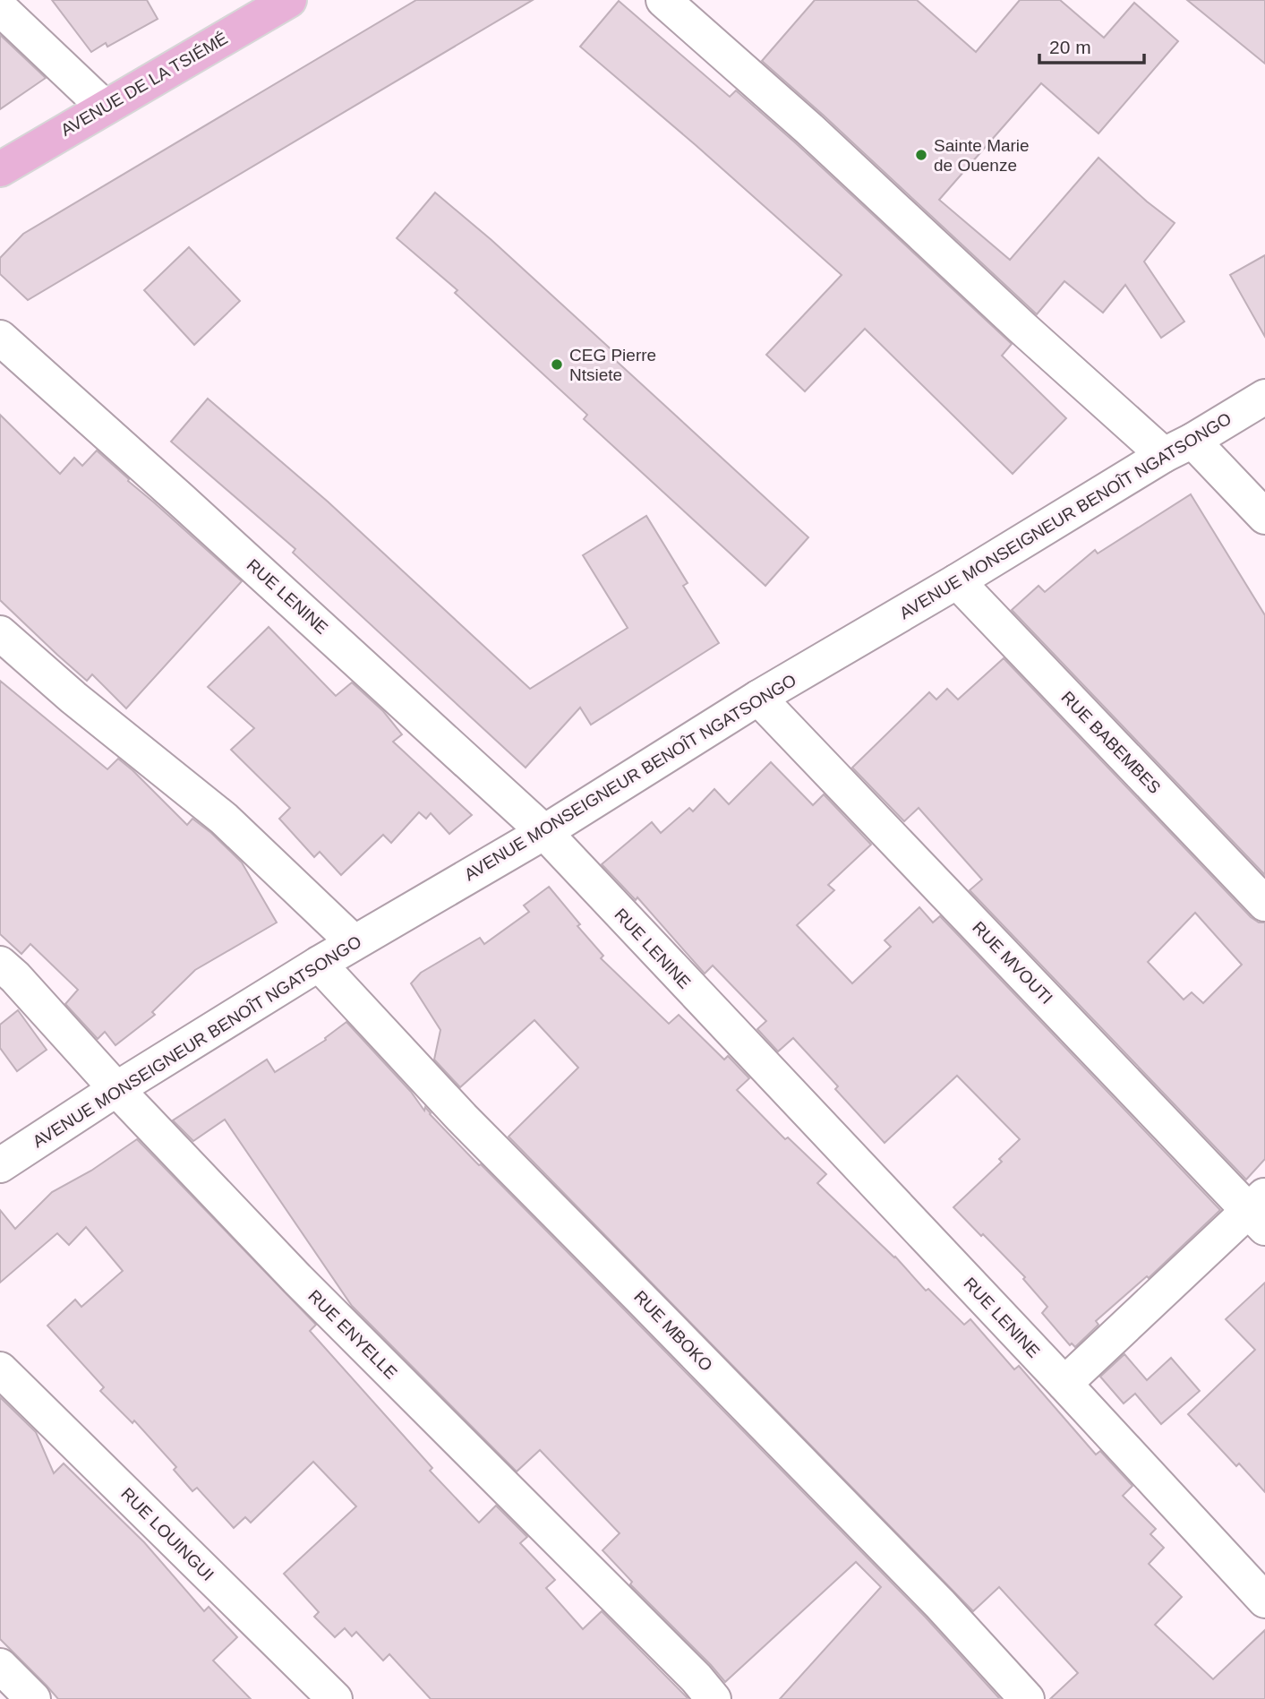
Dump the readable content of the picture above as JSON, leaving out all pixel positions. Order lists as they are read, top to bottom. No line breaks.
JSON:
{"streets":{"main road":["AVENUE DE LA TSIÉMÉ"],"street":["AVENUE MONSEIGNEUR BENOÎT NGATSONGO","RUE LENINE","RUE BABEMBES","RUE MVOUTI","RUE MBOKO","RUE ENYELLE","RUE LOUINGUI"]},"crossings":[["AVENUE MONSEIGNEUR BENOÎT NGATSONGO","RUE LENINE"],["AVENUE MONSEIGNEUR BENOÎT NGATSONGO","RUE BABEMBES"],["AVENUE MONSEIGNEUR BENOÎT NGATSONGO","RUE MVOUTI"],["AVENUE MONSEIGNEUR BENOÎT NGATSONGO","RUE MBOKO"],["AVENUE MONSEIGNEUR BENOÎT NGATSONGO","RUE ENYELLE"]],"places":["Sainte Marie de Ouenze","CEG Pierre Ntsiete"],"scale_bar":"20 m"}
